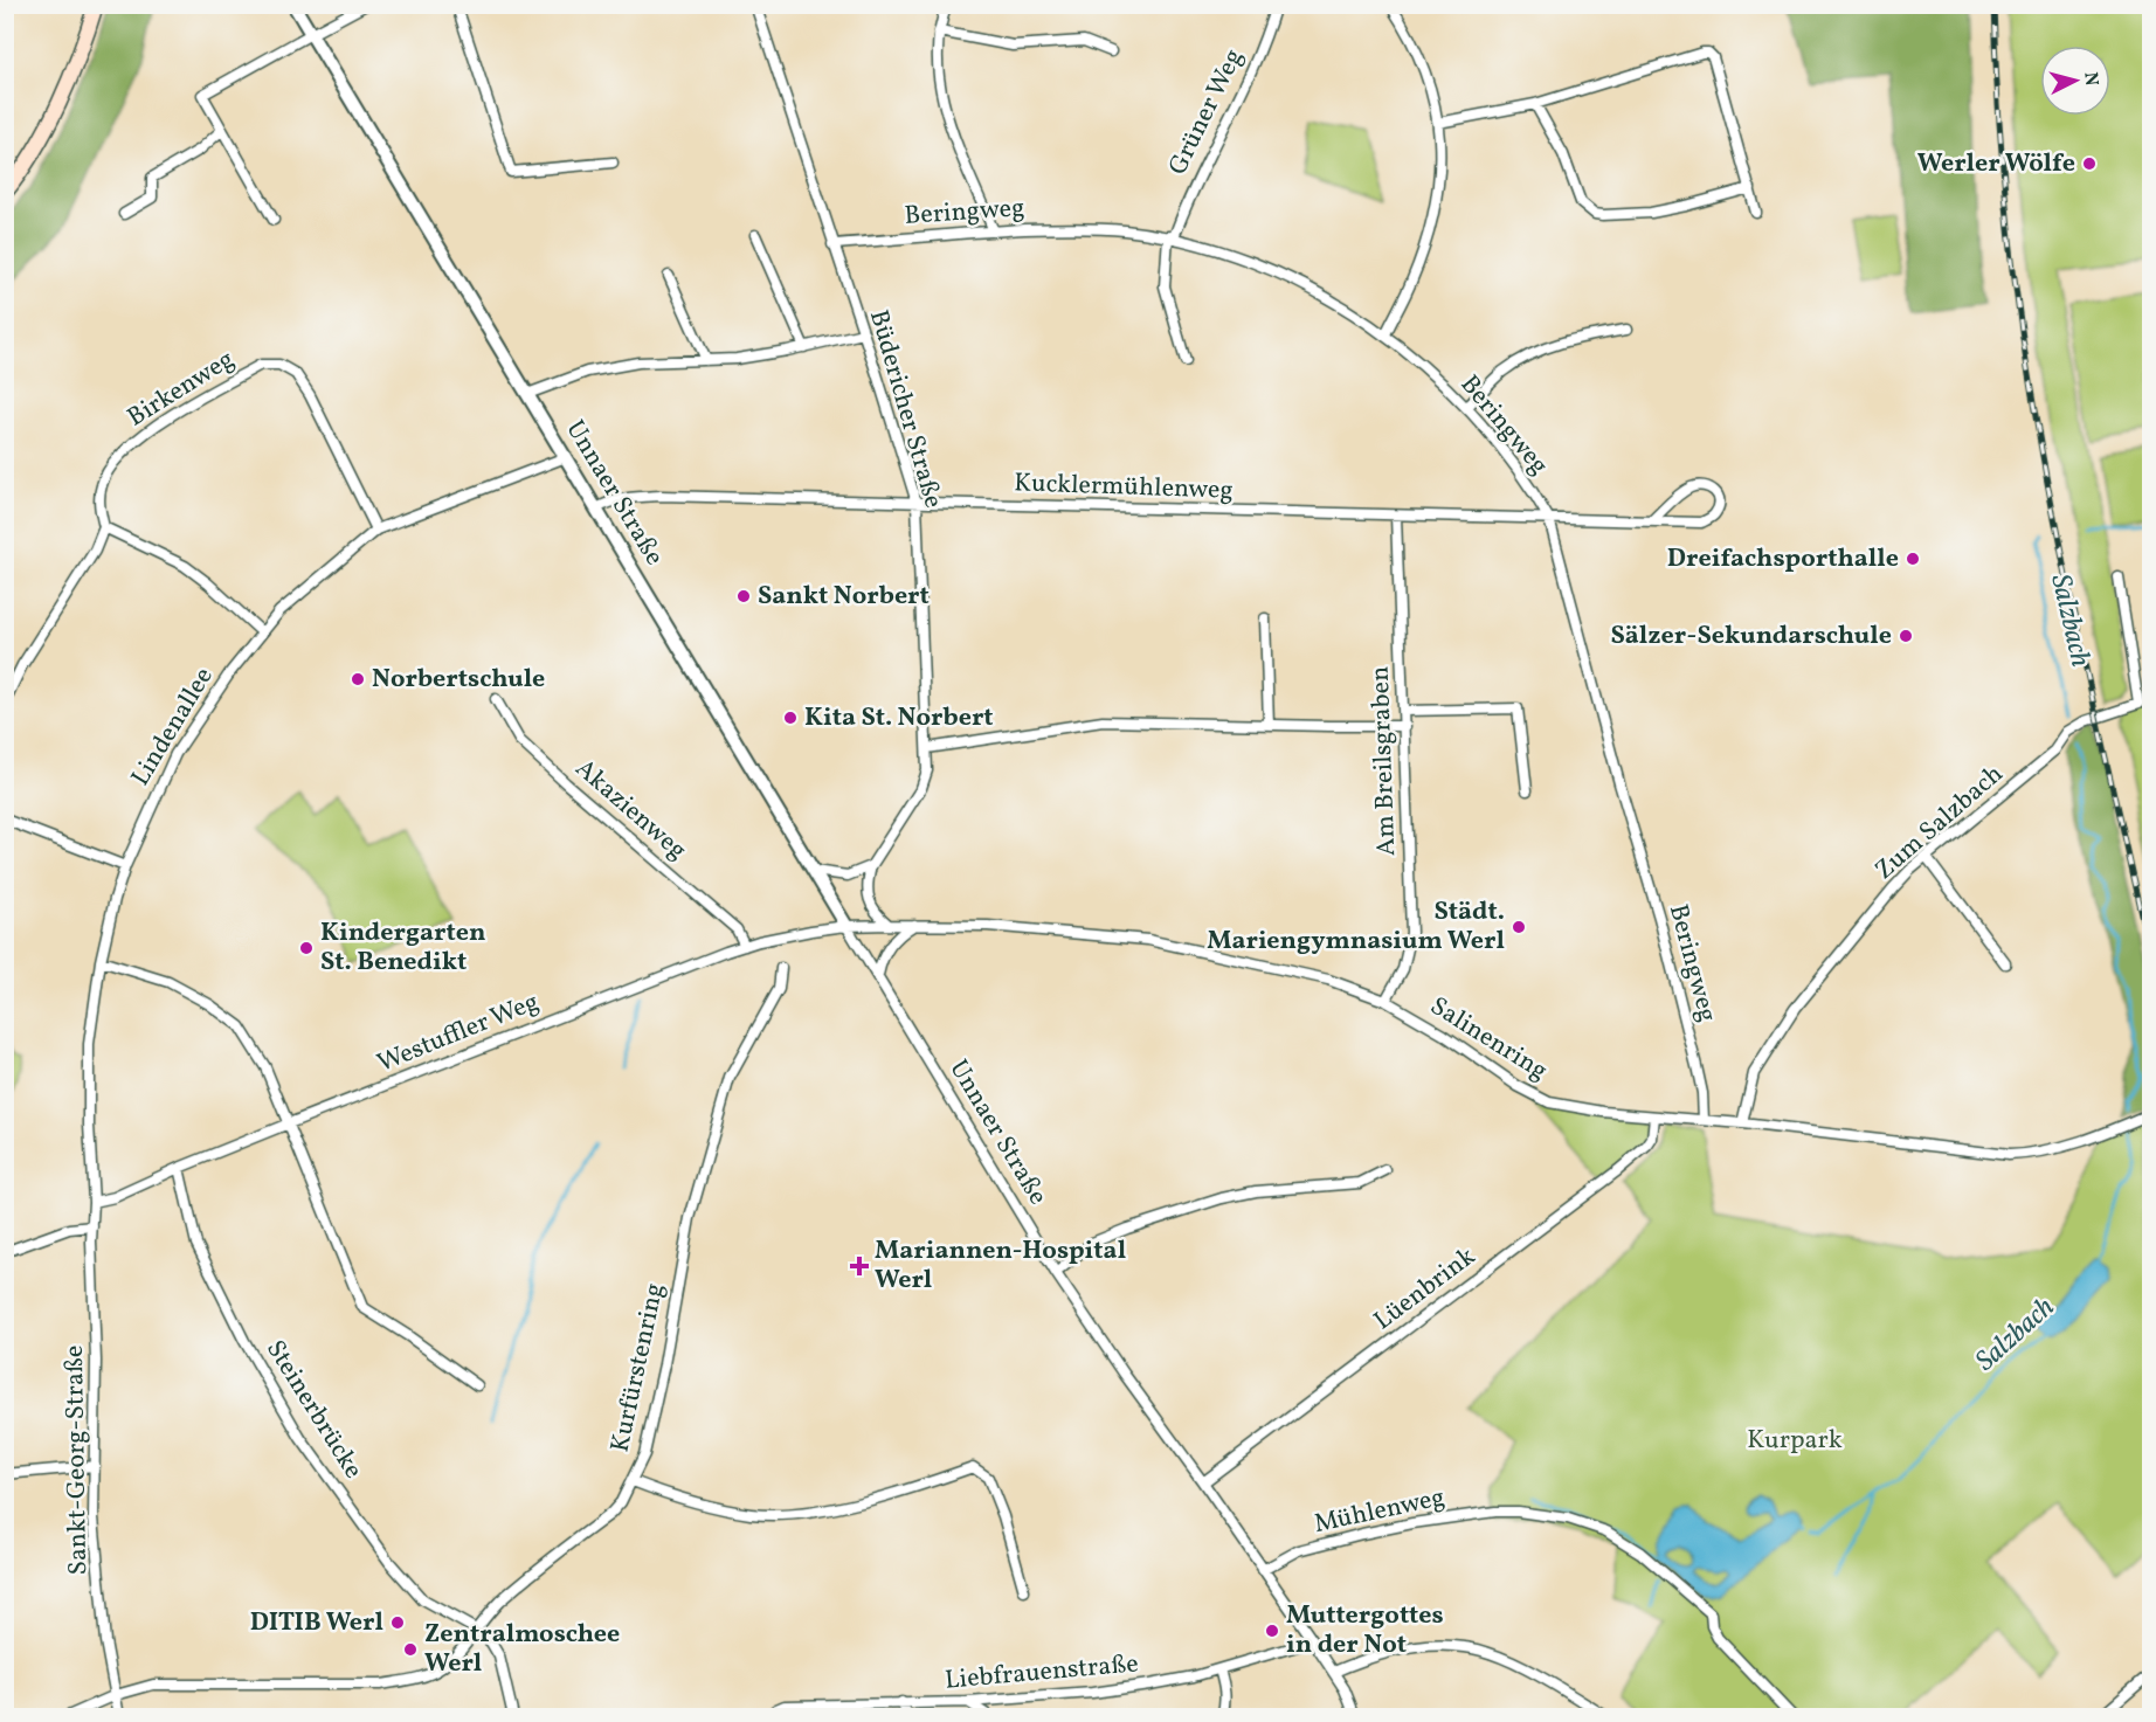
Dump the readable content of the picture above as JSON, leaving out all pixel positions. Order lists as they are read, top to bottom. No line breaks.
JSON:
{"streets":{"street":["Grüner Weg","Beringweg","Birkenweg","Büdericher Straße","Kucklermühlenweg","Unnaer Straße","Lindenallee","Am Breilsgraben","Akazienweg","Zum Salzbach","Westuffler Weg","Salinenring","Lüenbrink","Kurfürstenring","Steinerbrücke","Sankt-Georg-Straße","Mühlenweg","Liebfrauenstraße"]},"crossings":[["Grüner Weg","Beringweg"],["Beringweg","Büdericher Straße"],["Beringweg","Kucklermühlenweg"],["Beringweg","Salinenring"],["Birkenweg","Lindenallee"],["Büdericher Straße","Kucklermühlenweg"],["Kucklermühlenweg","Unnaer Straße"],["Kucklermühlenweg","Am Breilsgraben"],["Unnaer Straße","Lindenallee"],["Unnaer Straße","Westuffler Weg"],["Unnaer Straße","Salinenring"],["Unnaer Straße","Lüenbrink"],["Unnaer Straße","Mühlenweg"],["Unnaer Straße","Liebfrauenstraße"],["Lindenallee","Westuffler Weg"],["Lindenallee","Sankt-Georg-Straße"],["Am Breilsgraben","Salinenring"],["Akazienweg","Westuffler Weg"],["Zum Salzbach","Salinenring"],["Westuffler Weg","Salinenring"],["Westuffler Weg","Steinerbrücke"],["Westuffler Weg","Sankt-Georg-Straße"],["Salinenring","Lüenbrink"],["Kurfürstenring","Steinerbrücke"],["Kurfürstenring","Sankt-Georg-Straße"]],"water":["Salzbach"],"parks":["Kurpark"],"places":{"other":["Werler Wölfe","Dreifachsporthalle","Sankt Norbert","Sälzer-Sekundarschule","Norbertschule","Kita St. Norbert","Städt. Mariengymnasium Werl","Kindergarten St. Benedikt","DITIB Werl","Muttergottes in der Not","Zentralmoschee Werl"],"health":["Mariannen-Hospital Werl"]},"north":"right"}
